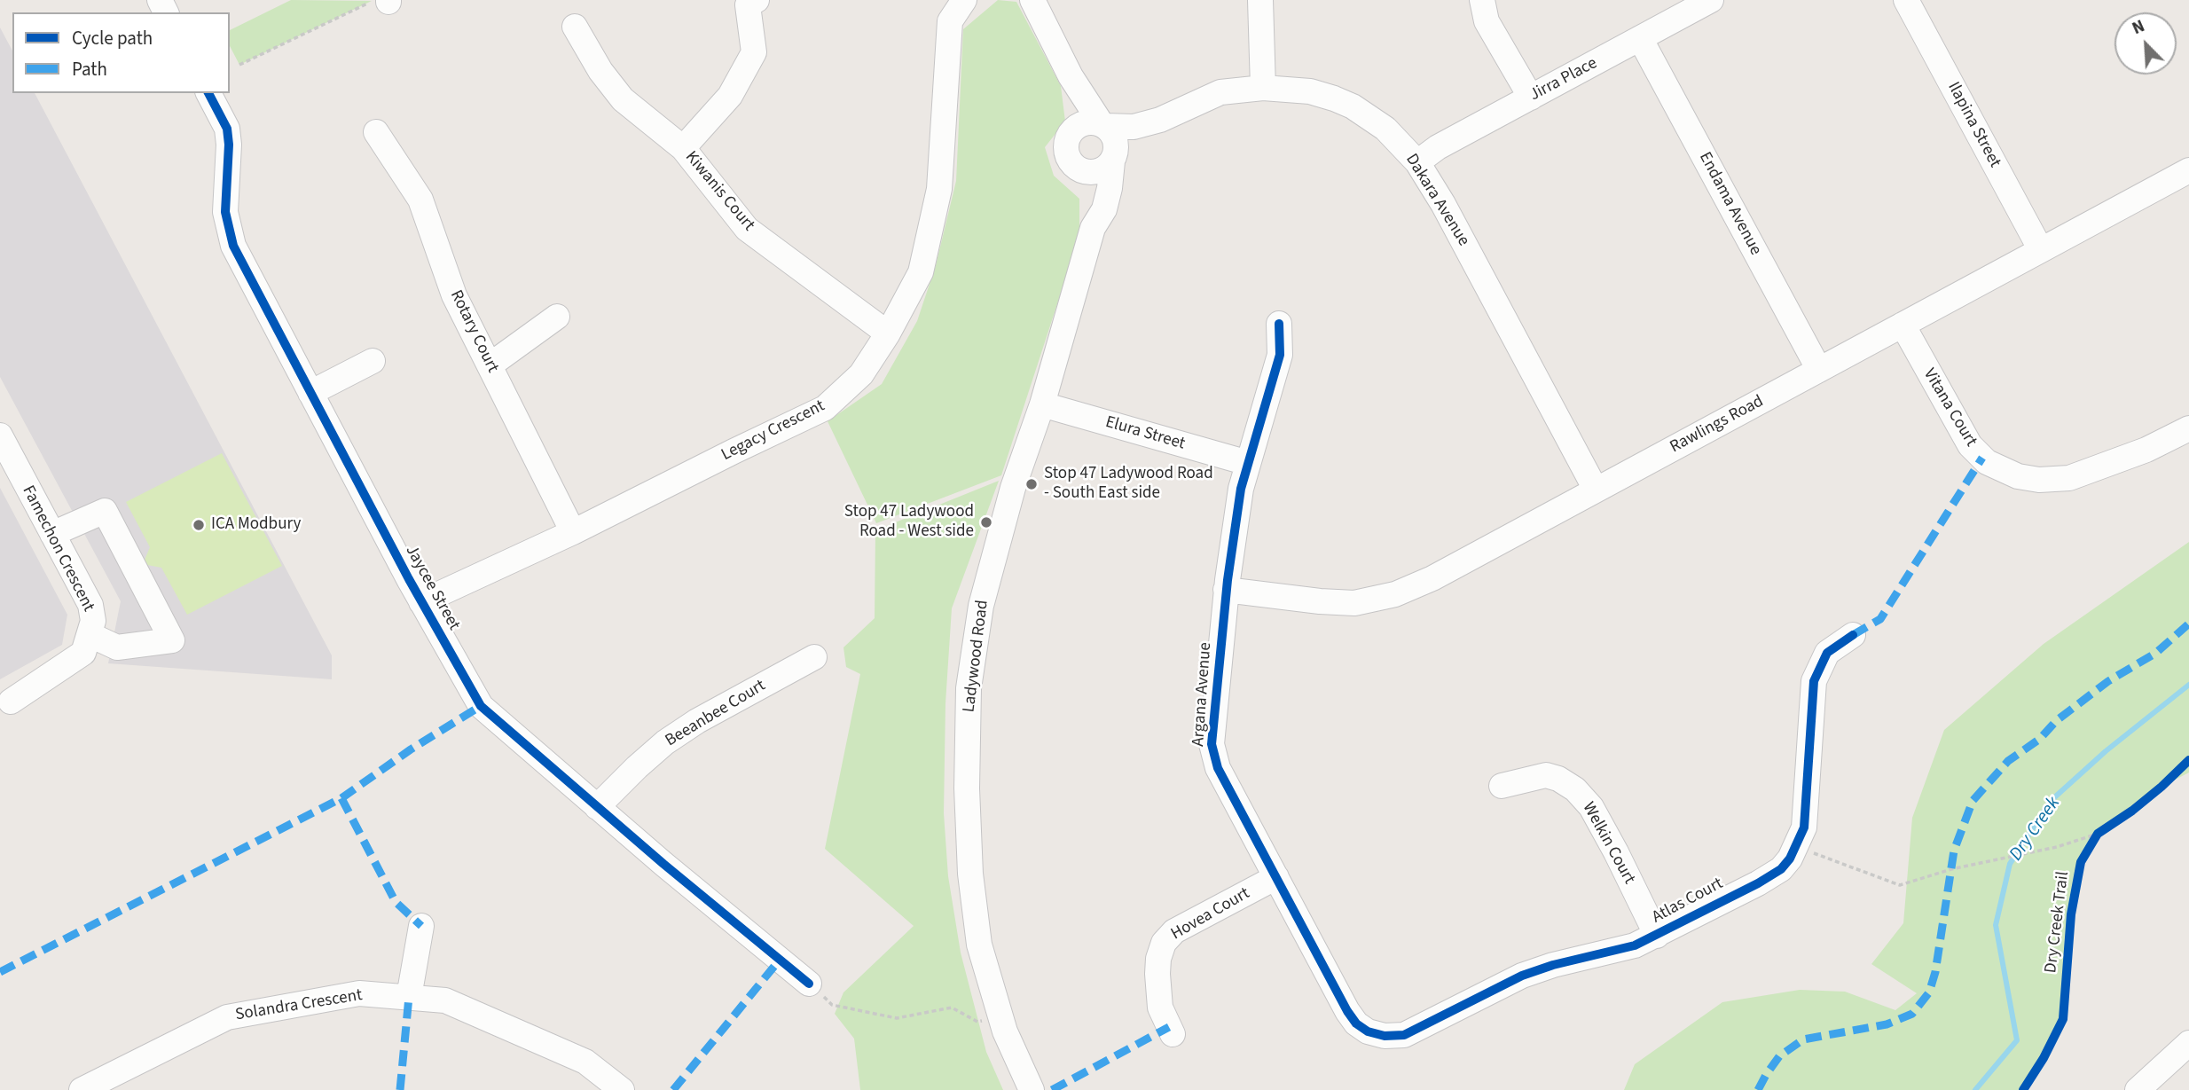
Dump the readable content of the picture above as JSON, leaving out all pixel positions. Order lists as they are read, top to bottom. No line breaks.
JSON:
{"streets":{"street":["Jirra Place","Ilapina Street","Kiwanis Court","Dakara Avenue","Endama Avenue","Rotary Court","Vitana Court","Rawlings Road","Legacy Crescent","Elura Street","Famechon Crescent","Jaycee Street","Ladywood Road","Argana Avenue","Beeanbee Court","Welkin Court","Atlas Court","Hovea Court","Solandra Crescent"],"cycle path":["Dry Creek Trail"]},"crossings":[["Jirra Place","Dakara Avenue"],["Jirra Place","Endama Avenue"],["Ilapina Street","Rawlings Road"],["Kiwanis Court","Legacy Crescent"],["Dakara Avenue","Rawlings Road"],["Dakara Avenue","Ladywood Road"],["Endama Avenue","Rawlings Road"],["Rotary Court","Legacy Crescent"],["Vitana Court","Rawlings Road"],["Rawlings Road","Argana Avenue"],["Legacy Crescent","Jaycee Street"],["Elura Street","Ladywood Road"],["Elura Street","Argana Avenue"],["Jaycee Street","Beeanbee Court"],["Argana Avenue","Atlas Court"],["Argana Avenue","Hovea Court"],["Welkin Court","Atlas Court"]],"water":["Dry Creek"],"places":["Stop 47 Ladywood Road - South East side","Stop 47 Ladywood Road - West side","ICA Modbury"],"legend":["Cycle path","Path"],"north":"top left"}
